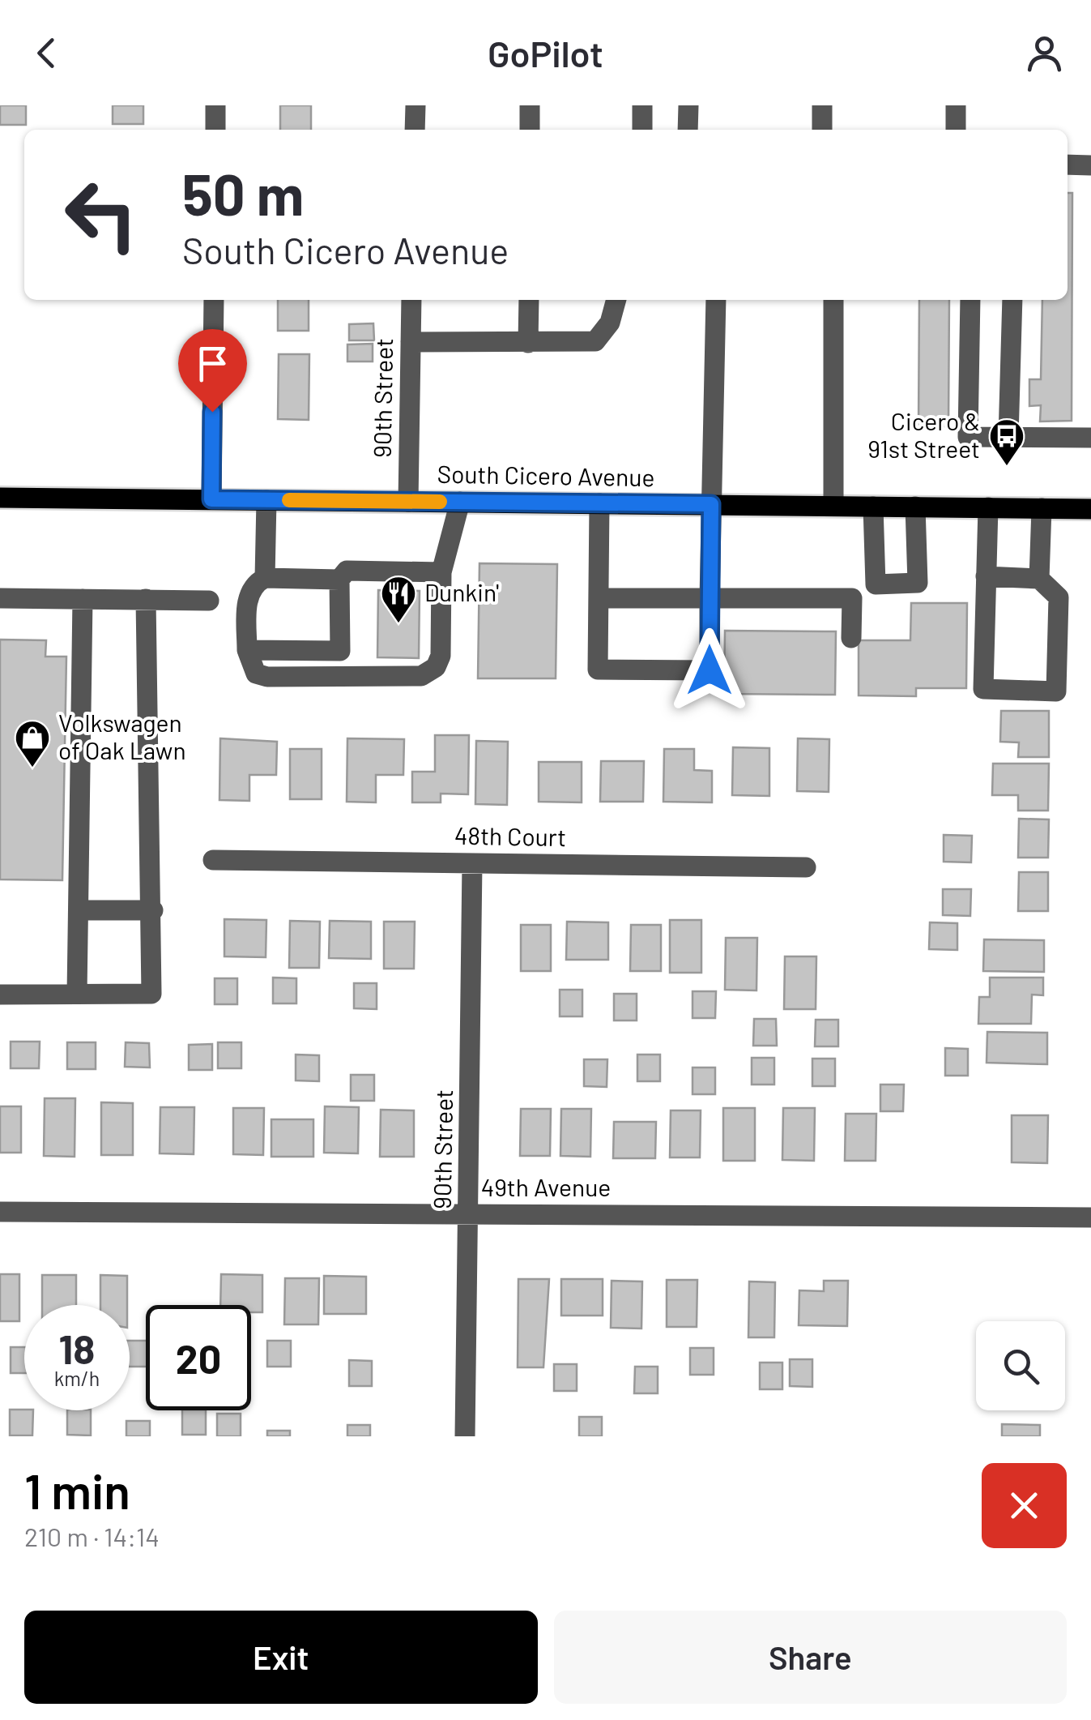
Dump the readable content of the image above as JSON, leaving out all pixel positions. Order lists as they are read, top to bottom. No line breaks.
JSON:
{"streets":{"main road":["South Cicero Avenue"],"street":["90th Street","48th Court","49th Avenue"]},"crossings":[["90th Street","South Cicero Avenue"],["90th Street","48th Court"],["90th Street","49th Avenue"]],"places":{"bus stop":["Cicero & 91st Street"],"restaurant":["Dunkin'"],"shop":["Volkswagen of Oak Lawn"]},"page":{"header":"GoPilot","turn":["50 m","South Cicero Avenue"],"speed":"18 km/h","limit":"20","heading":["1 min","210 m · 14:14"],"buttons":["Exit","Share"]}}
